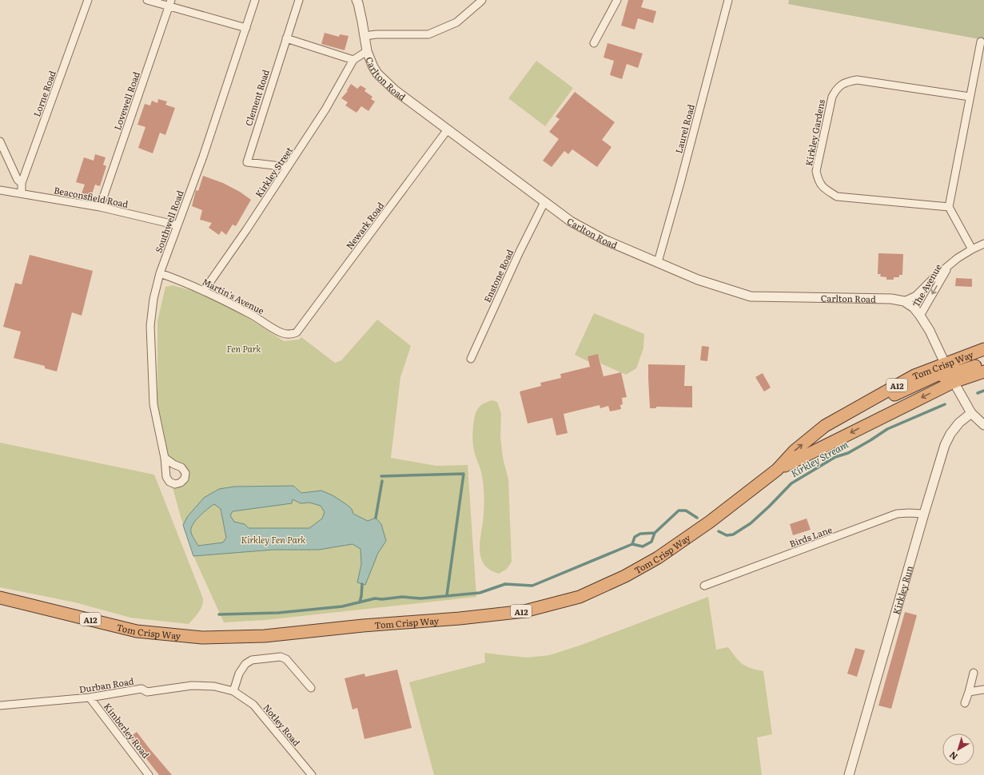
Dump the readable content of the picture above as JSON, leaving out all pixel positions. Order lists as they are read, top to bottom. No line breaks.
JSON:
{"streets":{"highway":["Tom Crisp Way","A12"],"street":["Carlton Road","Lorne Road","Clement Road","Lovewell Road","Laurel Road","Kirkley Gardens","Kirkley Street","Beaconsfield Road","Southwell Road","Newark Road","Enstone Road","The Avenue","Martin's Avenue","Birds Lane","Kirkley Run","Durban Road","Notley Road","Kimberley Road"]},"crossings":[["Carlton Road","Laurel Road"],["Carlton Road","Newark Road"],["Carlton Road","Enstone Road"],["Carlton Road","The Avenue"],["Carlton Road","Tom Crisp Way"],["Carlton Road","Kirkley Run"],["Lorne Road","Beaconsfield Road"],["Clement Road","Kirkley Street"],["Lovewell Road","Beaconsfield Road"],["Kirkley Street","Martin's Avenue"],["Beaconsfield Road","Southwell Road"],["Southwell Road","Martin's Avenue"],["Newark Road","Martin's Avenue"],["Birds Lane","Kirkley Run"],["Durban Road","Notley Road"],["Durban Road","Kimberley Road"]],"water":["Kirkley Stream"],"parks":["Fen Park","Kirkley Fen Park"],"north":"bottom left"}
